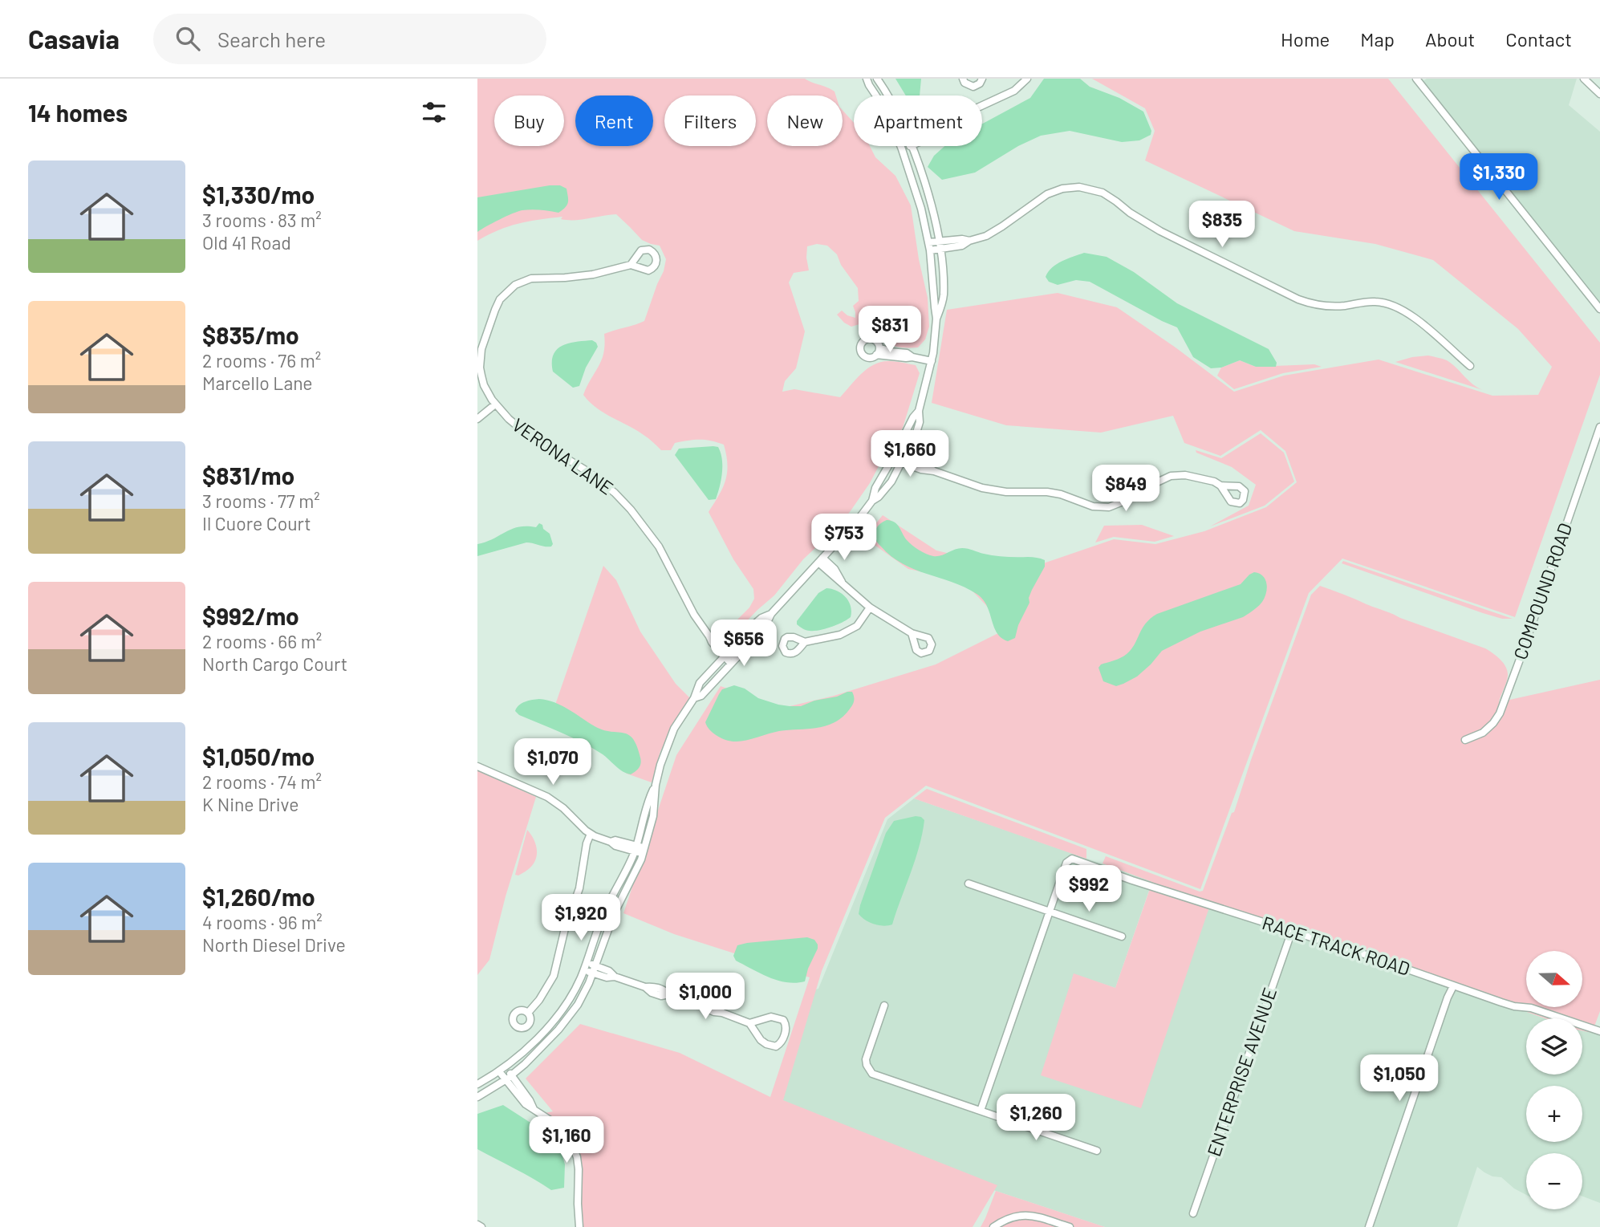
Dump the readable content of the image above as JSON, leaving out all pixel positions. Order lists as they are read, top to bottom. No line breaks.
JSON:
{"streets":{"street":["VERONA LANE","COMPOUND ROAD","RACE TRACK ROAD","ENTERPRISE AVENUE"]},"crossings":[["RACE TRACK ROAD","ENTERPRISE AVENUE"]],"north":"right","page":{"header":"Casavia","search":"Search here","nav":["Home","Map","About","Contact"],"heading":"14 homes","chip":["Buy","Rent","Filters","New","Apartment"],"list":[{"name":"$1,330/mo","note":"3 rooms · 83 m² · Old 41 Road"},{"name":"$835/mo","note":"2 rooms · 76 m² · Marcello Lane"},{"name":"$831/mo","note":"3 rooms · 77 m² · Il Cuore Court"},{"name":"$992/mo","note":"2 rooms · 66 m² · North Cargo Court"},{"name":"$1,050/mo","note":"2 rooms · 74 m² · K Nine Drive"},{"name":"$1,260/mo","note":"4 rooms · 96 m² · North Diesel Drive"}],"price":["$1,330","$835","$831","$1,660","$849","$753","$656","$1,070","$992","$1,920","$1,000","$1,050","$1,260","$1,160"],"map_buttons":["+","−"]}}
